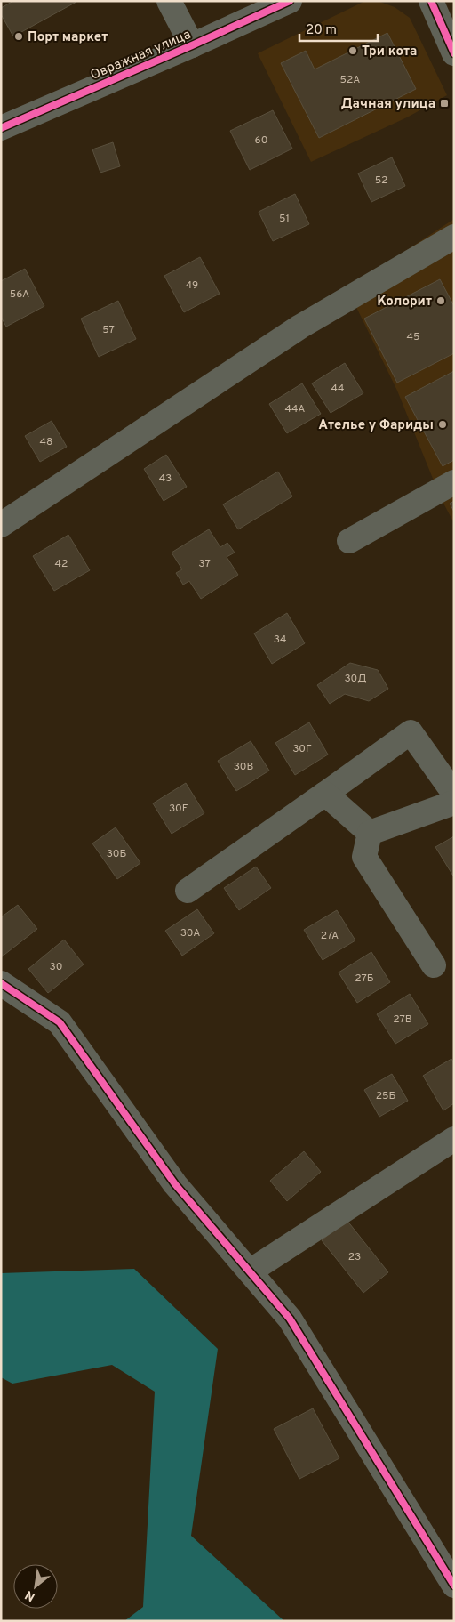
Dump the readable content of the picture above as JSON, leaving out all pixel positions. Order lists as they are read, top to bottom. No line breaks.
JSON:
{"streets":{"street":["Овражная улица"]},"places":{"other":["Порт маркет","Три кота","Колорит","Ателье у Фариды"],"transit":["Дачная улица"]},"house_numbers":["52А","60","52","51","49","56А","57","45","44","44А","48","43","42","37","34","30Д","30Г","30В","30Е","30Б","30А","27А","30","27Б","27В","25Б","23"],"scale_bar":"20 m","north":"bottom left"}
